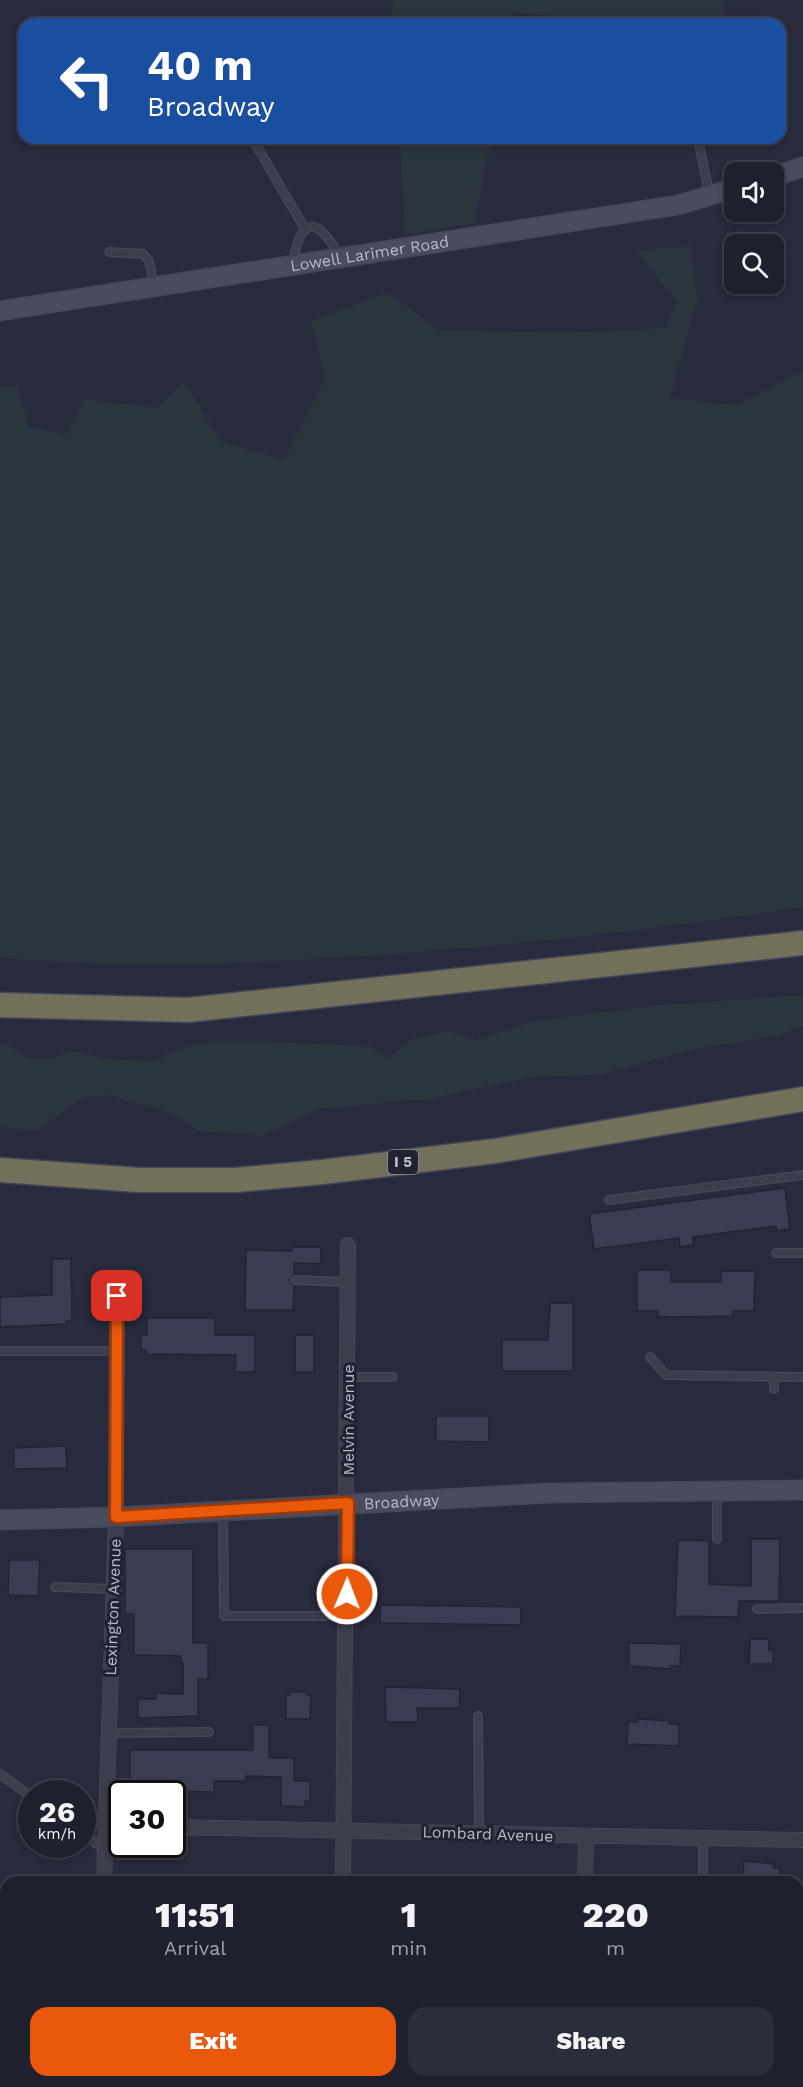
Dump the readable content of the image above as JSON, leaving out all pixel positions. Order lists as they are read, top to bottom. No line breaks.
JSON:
{"streets":{"highway":["I 5"],"street":["Lowell Larimer Road","Melvin Avenue","Broadway","Lexington Avenue","Lombard Avenue"]},"crossings":[["Melvin Avenue","Broadway"],["Melvin Avenue","Lombard Avenue"],["Broadway","Lexington Avenue"]],"page":{"turn":["40 m","Broadway"],"speed":"26 km/h","limit":"30","eta":["11:51","Arrival","1","min","220","m"],"buttons":["Exit","Share"]}}
